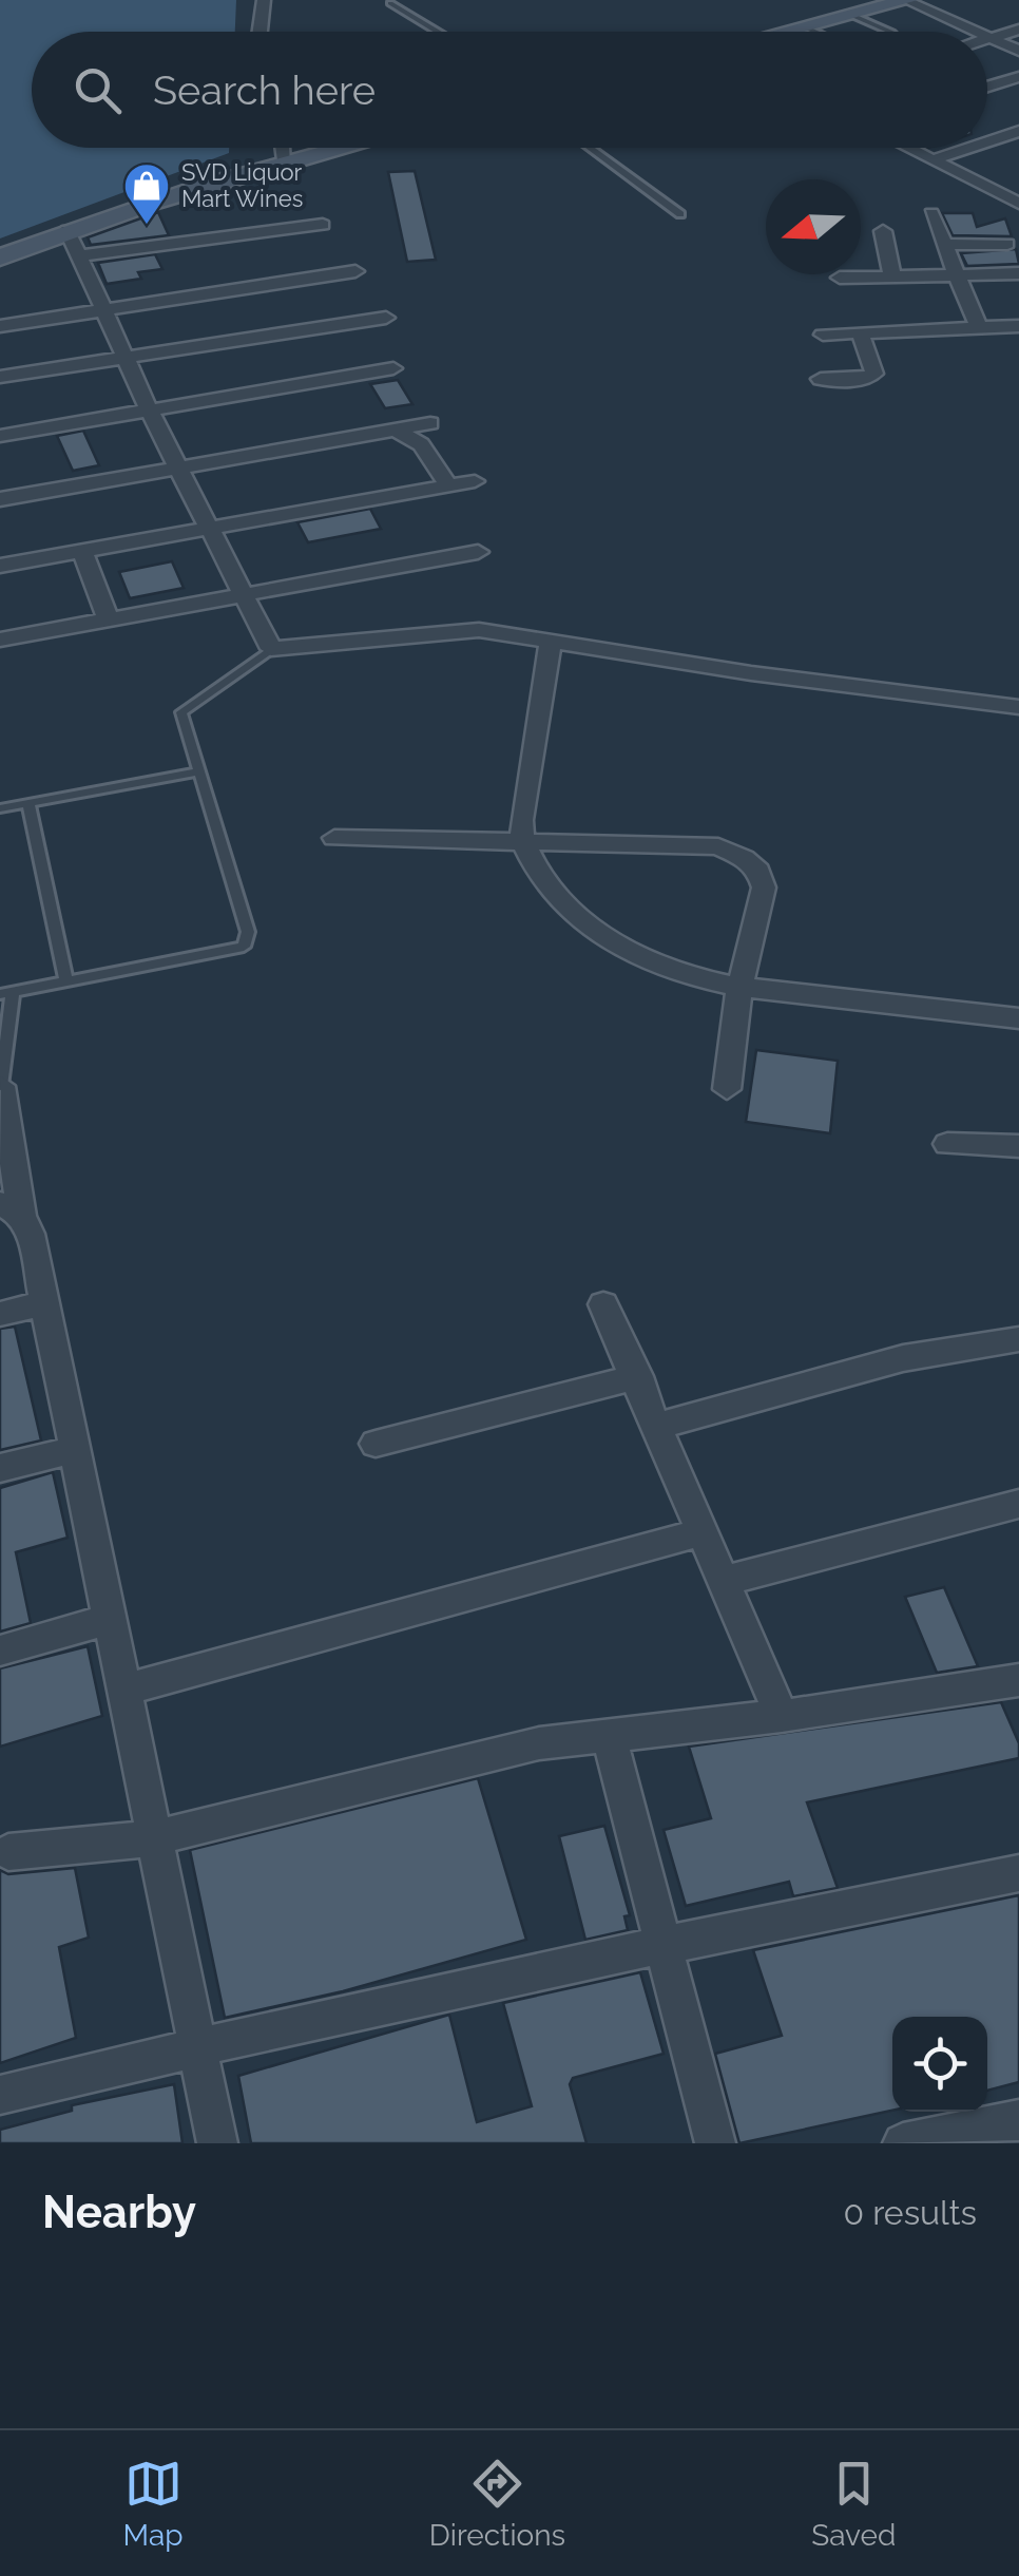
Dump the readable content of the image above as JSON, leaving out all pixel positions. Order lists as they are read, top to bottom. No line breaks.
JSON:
{"places":{"shop":["SVD Liquor Mart Wines"]},"north":"left","page":{"search":"Search here","heading":["Nearby","0 results"],"nav":["Map","Directions","Saved"]}}
